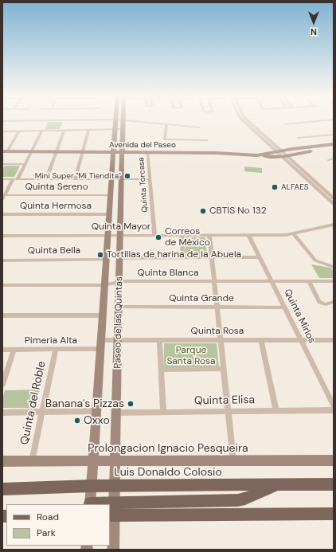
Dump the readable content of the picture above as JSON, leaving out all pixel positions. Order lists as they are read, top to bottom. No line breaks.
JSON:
{"streets":{"main road":["Avenida del Paseo","Paseo de las Quintas","Prolongacion Ignacio Pesqueira","Luis Donaldo Colosio"],"street":["Quinta Torcasa","Quinta Sereno","Quinta Hermosa","Quinta Mayor","Quinta Bella","Quinta Blanca","Quinta Grande","Quinta Mirlos","Quinta Rosa","Pimeria Alta","Quinta Elisa","Quinta del Roble"]},"crossings":[["Avenida del Paseo","Quinta Torcasa"],["Avenida del Paseo","Paseo de las Quintas"],["Quinta Torcasa","Quinta Mayor"],["Quinta Sereno","Paseo de las Quintas"],["Quinta Hermosa","Paseo de las Quintas"],["Quinta Mayor","Quinta Mirlos"],["Quinta Mayor","Paseo de las Quintas"],["Quinta Bella","Paseo de las Quintas"],["Quinta Blanca","Quinta Mirlos"],["Quinta Blanca","Paseo de las Quintas"],["Quinta Grande","Quinta Mirlos"],["Quinta Grande","Paseo de las Quintas"],["Quinta Mirlos","Quinta Rosa"],["Paseo de las Quintas","Quinta Rosa"],["Paseo de las Quintas","Pimeria Alta"],["Paseo de las Quintas","Quinta Elisa"],["Paseo de las Quintas","Prolongacion Ignacio Pesqueira"],["Paseo de las Quintas","Luis Donaldo Colosio"],["Pimeria Alta","Quinta del Roble"],["Quinta del Roble","Prolongacion Ignacio Pesqueira"]],"parks":["Parque Santa Rosa"],"places":["Mini Super \"Mi Tiendita\"","ALFAES","CBTIS No 132","Correos de México","Tortillas de harina de la Abuela","Banana's Pizzas","Oxxo"],"legend":["Road","Park"],"north":"bottom"}
